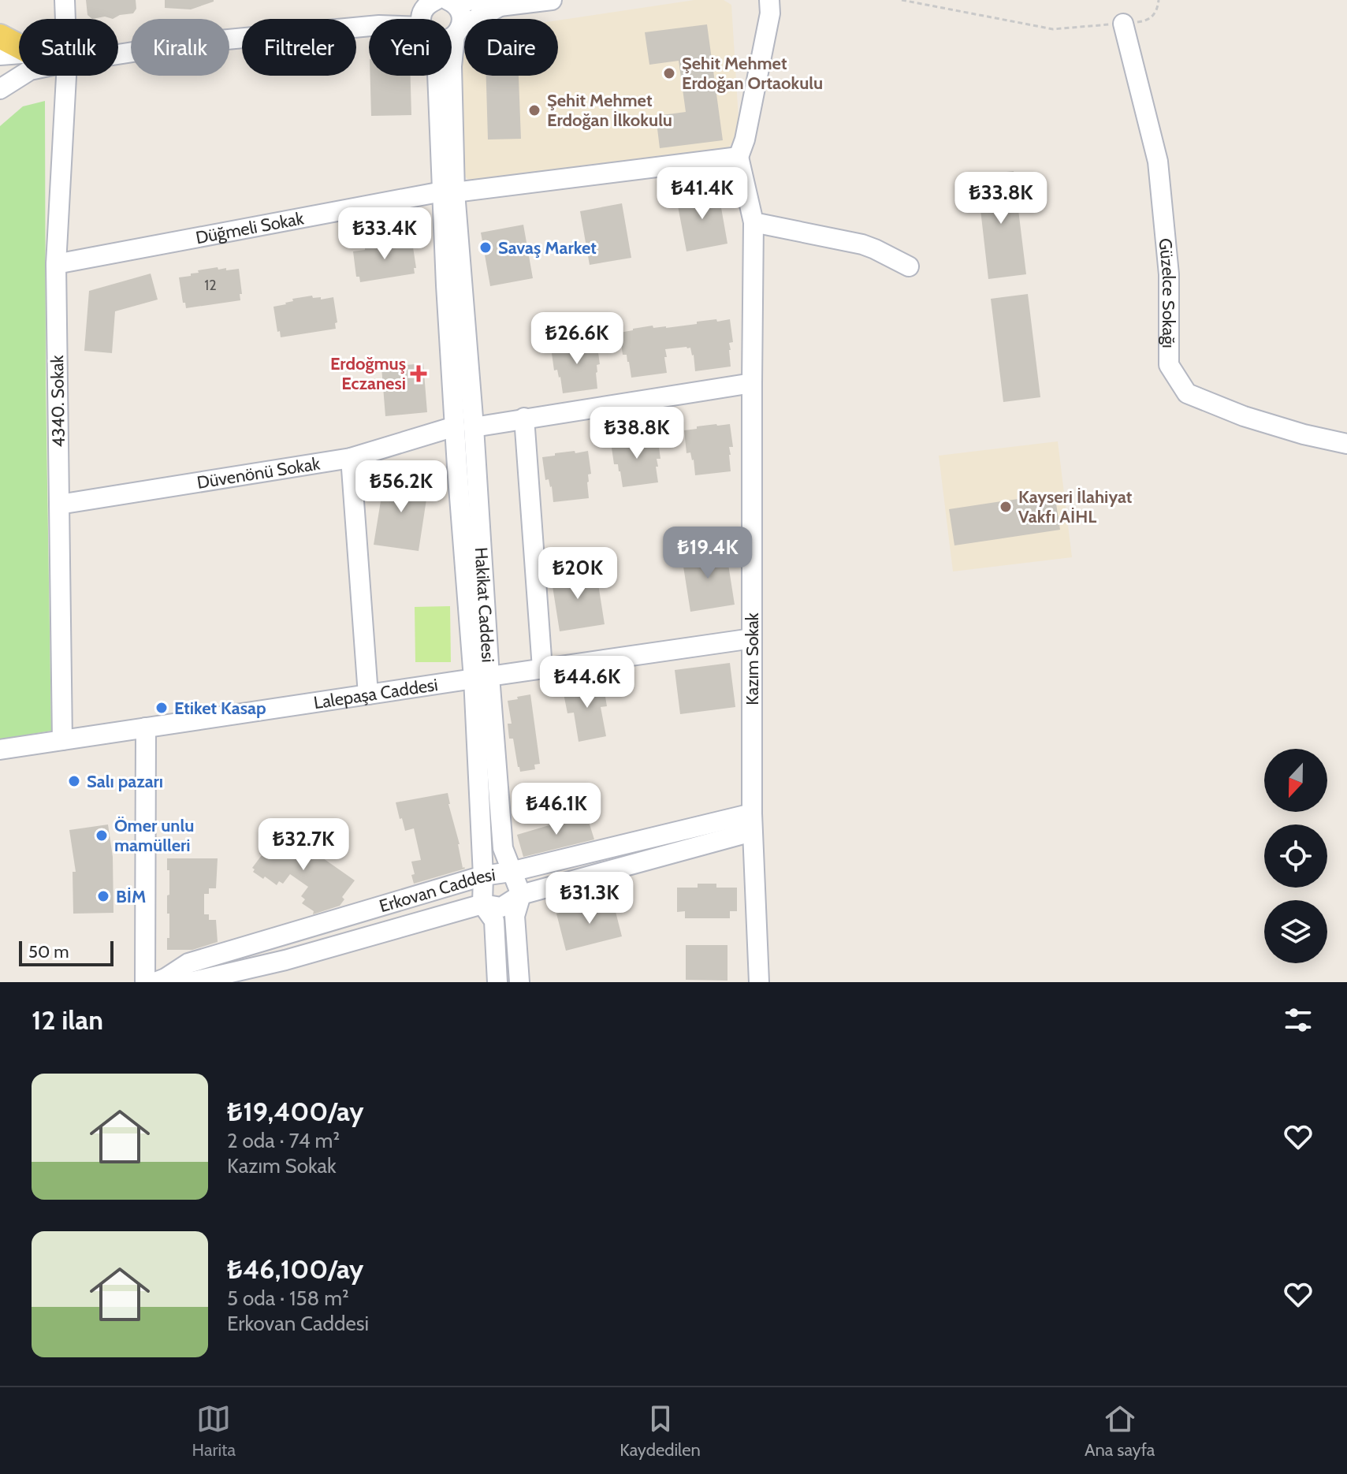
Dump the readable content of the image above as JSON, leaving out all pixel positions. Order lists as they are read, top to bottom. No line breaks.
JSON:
{"streets":{"street":["Düğmeli Sokak","Güzelce Sokağı","4340. Sokak","Düvenönü Sokak","Hakikat Caddesi","Kazım Sokak","Lalepaşa Caddesi","Erkovan Caddesi"]},"crossings":[["Düğmeli Sokak","4340. Sokak"],["Düğmeli Sokak","Hakikat Caddesi"],["4340. Sokak","Düvenönü Sokak"],["4340. Sokak","Lalepaşa Caddesi"],["Düvenönü Sokak","Hakikat Caddesi"],["Düvenönü Sokak","Kazım Sokak"],["Hakikat Caddesi","Lalepaşa Caddesi"],["Hakikat Caddesi","Erkovan Caddesi"],["Kazım Sokak","Lalepaşa Caddesi"],["Kazım Sokak","Erkovan Caddesi"]],"places":{"other":["Şehit Mehmet Erdoğan Ortaokulu","Şehit Mehmet Erdoğan İlkokulu","Savaş Market","Kayseri İlahiyat Vakfı AİHL","Etiket Kasap","Salı pazarı","Ömer unlu mamülleri","BİM"],"health":["Erdoğmuş Eczanesi"]},"house_numbers":["12"],"scale_bar":"50 m","north":"bottom","page":{"chip":["Satılık","Kiralık","Filtreler","Yeni","Daire"],"price":["₺41.4K","₺33.8K","₺33.4K","₺26.6K","₺38.8K","₺56.2K","₺19.4K","₺20K","₺44.6K","₺46.1K","₺32.7K","₺31.3K"],"scale":"50 m","heading":"12 ilan","list":[{"name":"₺19,400/ay","note":"2 oda · 74 m² · Kazım Sokak"},{"name":"₺46,100/ay","note":"5 oda · 158 m² · Erkovan Caddesi"}],"tabs":["Harita","Kaydedilen","Ana sayfa"]}}
